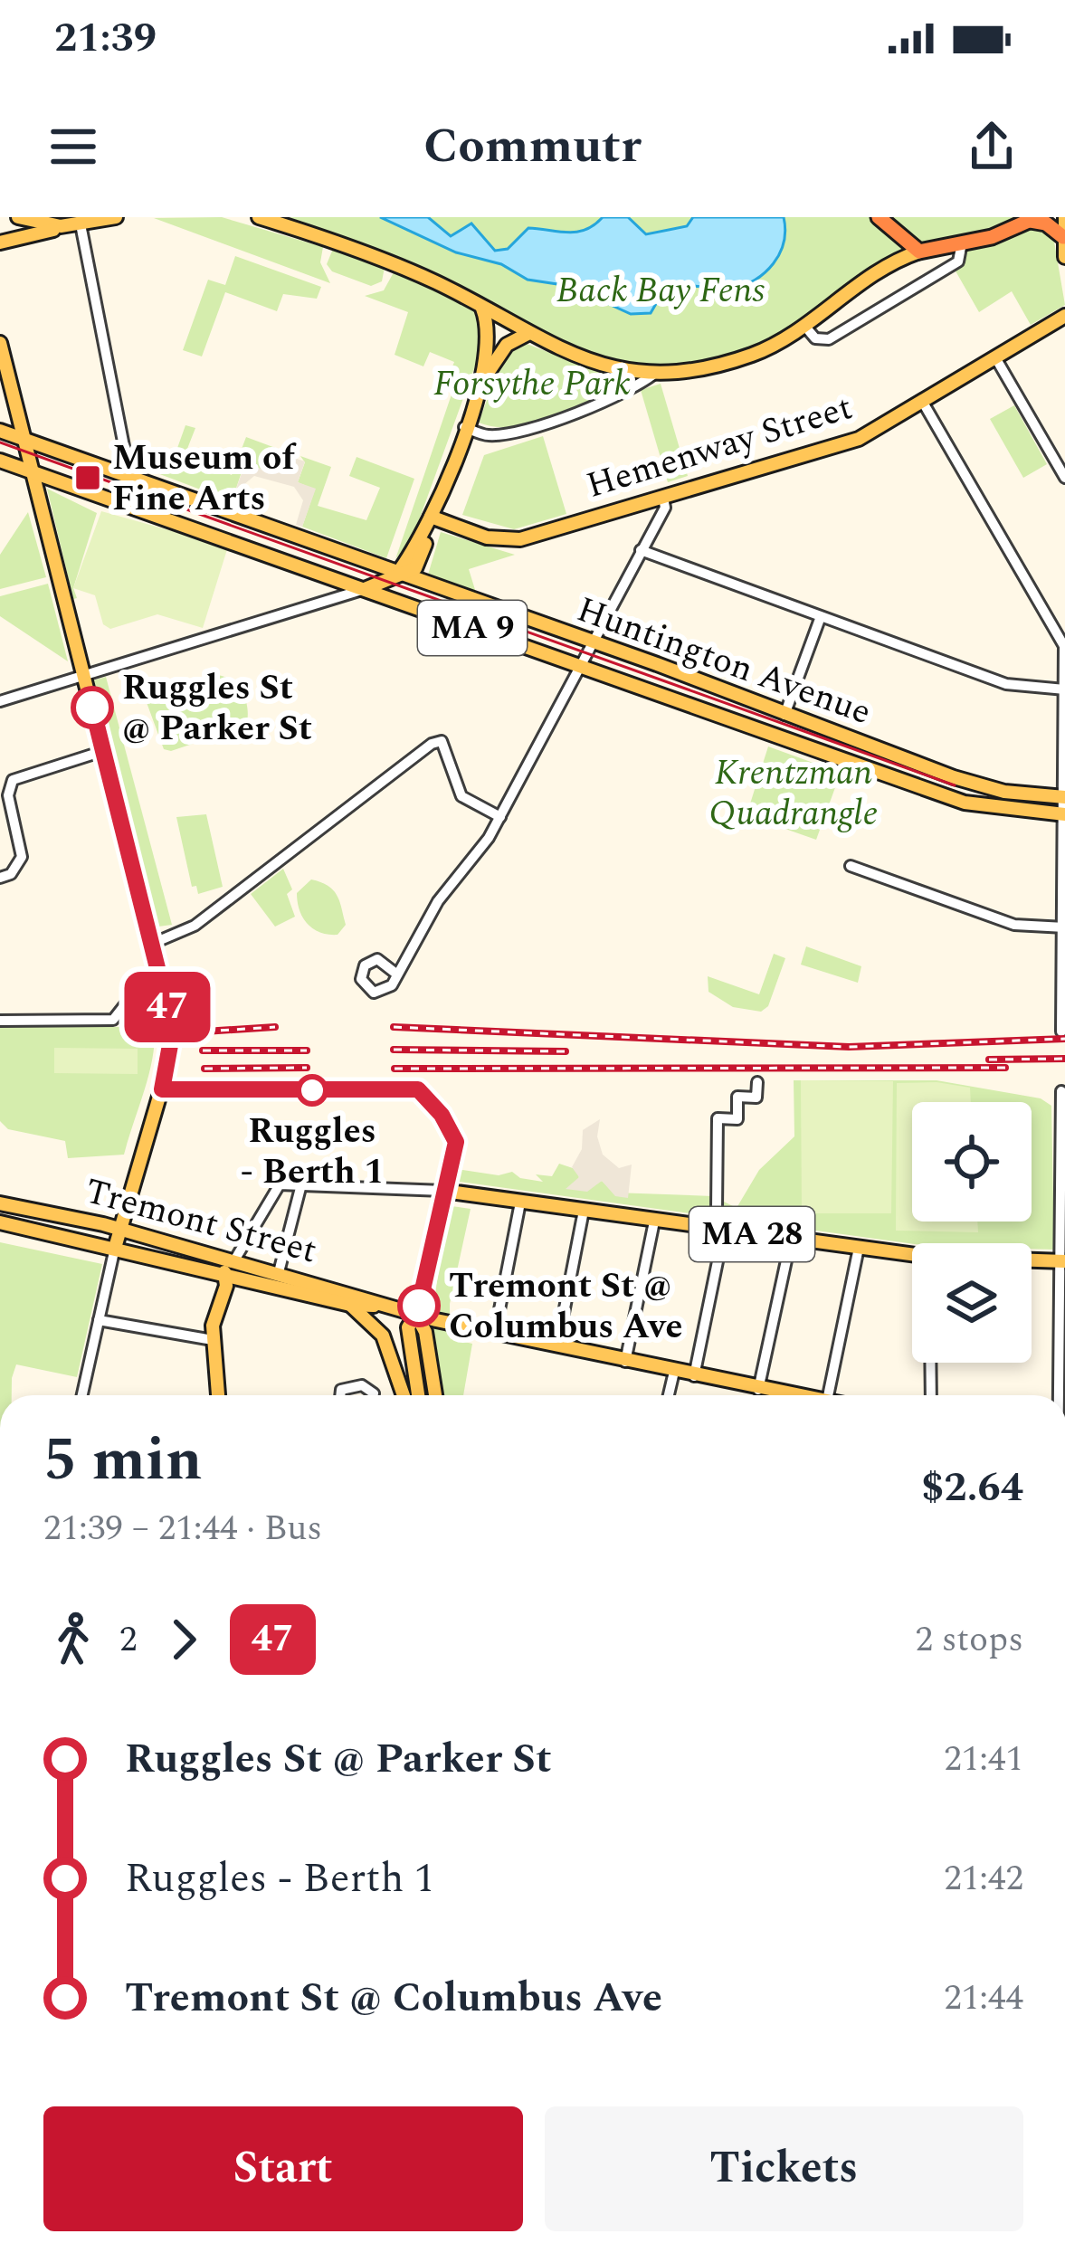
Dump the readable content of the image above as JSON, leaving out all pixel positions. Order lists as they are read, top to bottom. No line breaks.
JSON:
{"streets":{"main road":["Hemenway Street","MA 9","Huntington Avenue","Tremont Street","MA 28"]},"parks":["Back Bay Fens","Forsythe Park","Krentzman Quadrangle"],"places":{"transit":["Museum of Fine Arts"],"other":["Ruggles St @ Parker St","Ruggles - Berth 1","Tremont St @ Columbus Ave"]},"lines":["bus line 47"],"page":{"status":"21:39","header":"Commutr","on_map":"47","heading":["5 min","21:39 – 21:44 · Bus","$2.64"],"legs":["2","47","2 stops"],"list":[{"name":"Ruggles St @ Parker St","value":"21:41"},{"name":"Ruggles - Berth 1","value":"21:42"},{"name":"Tremont St @ Columbus Ave","value":"21:44"}],"buttons":["Start","Tickets"]}}
